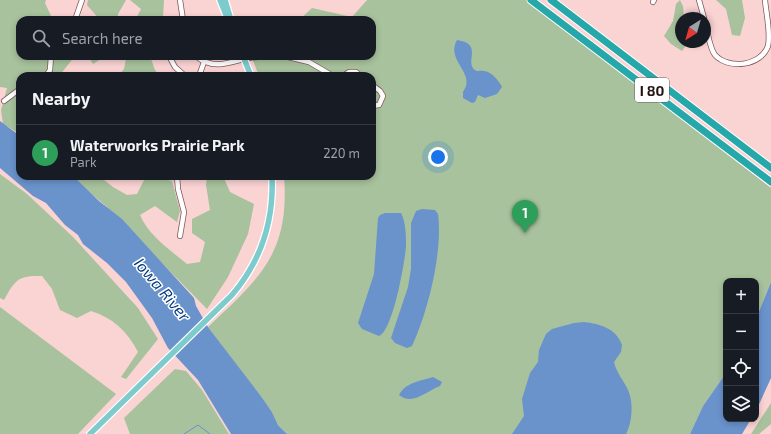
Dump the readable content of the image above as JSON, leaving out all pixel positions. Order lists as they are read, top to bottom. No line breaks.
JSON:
{"streets":{"highway":["I 80"]},"water":["Iowa River"],"north":"bottom left","page":{"search":"Search here","heading":"Nearby","list":[{"mark":"1","name":"Waterworks Prairie Park","note":"Park","value":"220 m"}],"pins":"1","map_buttons":["+","−"]}}
